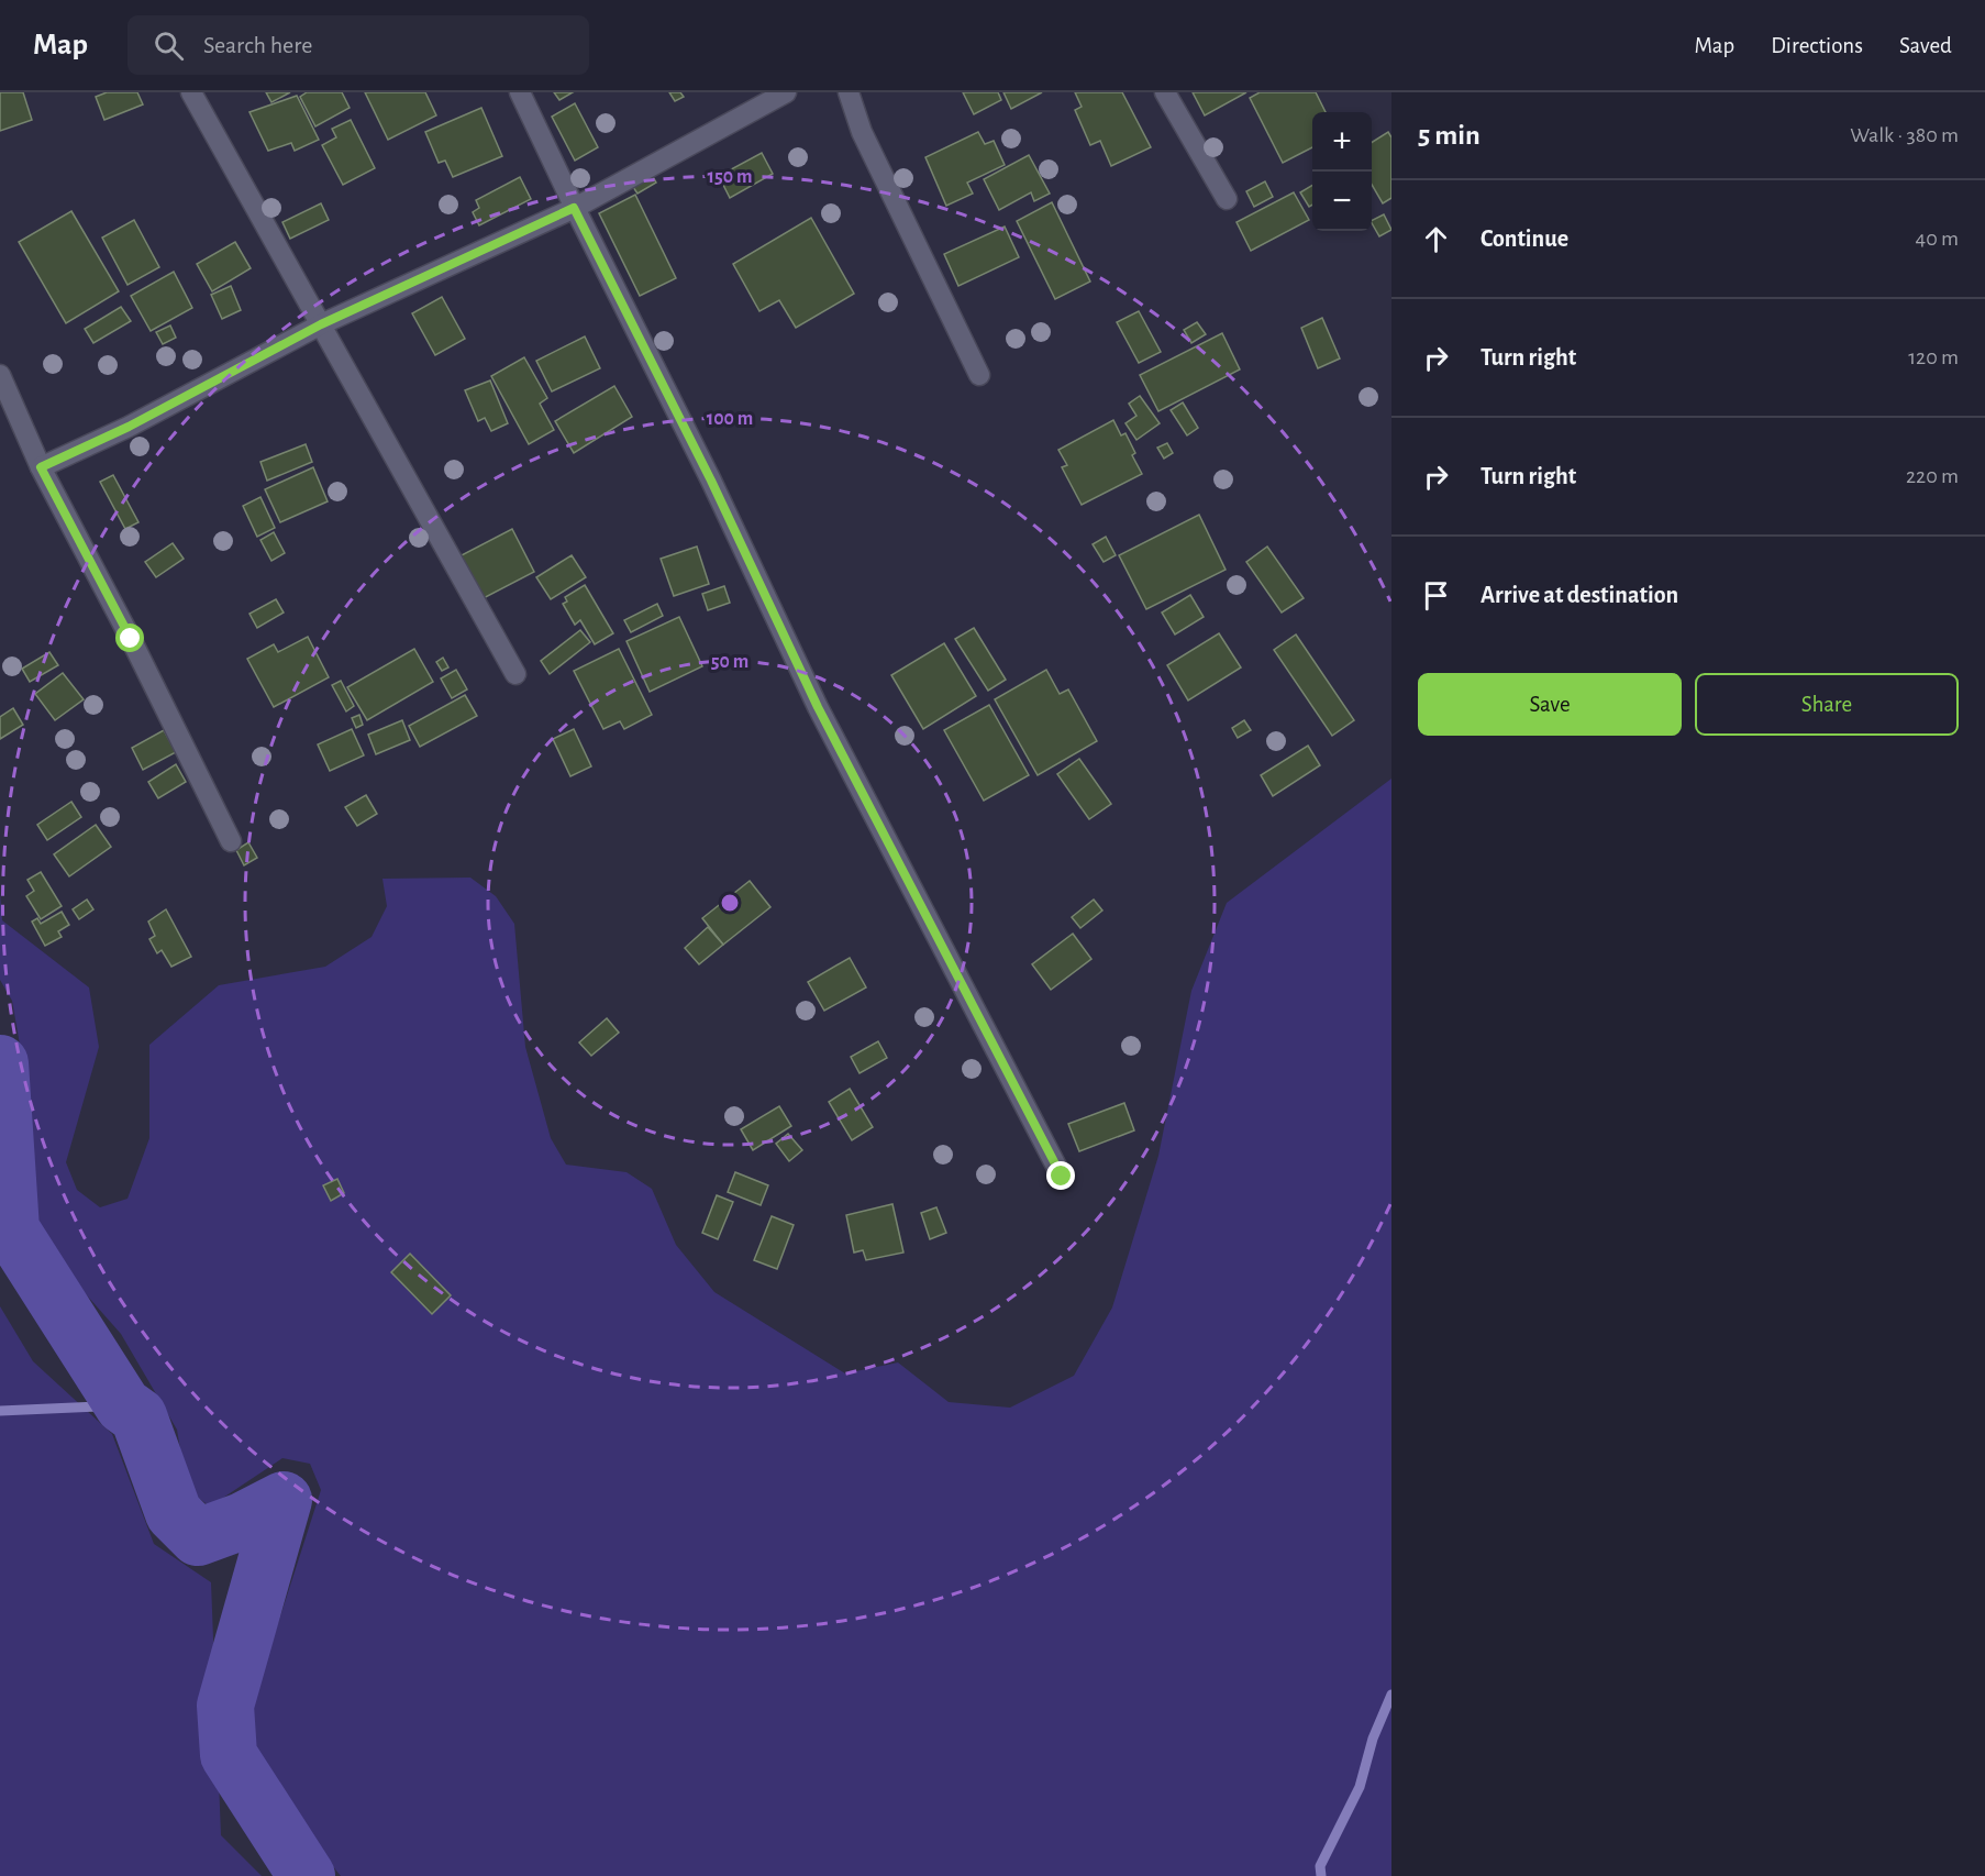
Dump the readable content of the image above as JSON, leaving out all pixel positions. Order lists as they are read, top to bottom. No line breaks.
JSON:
{"page":{"header":"Map","search":"Search here","nav":["Map","Directions","Saved"],"heading":["5 min","Walk · 380 m"],"map_buttons":["+","−"],"list":[["Continue","40 m"],["Turn right","120 m"],["Turn right","220 m"],"Arrive at destination"],"buttons":["Save","Share"]},"rings":["150 m","100 m","50 m"]}
